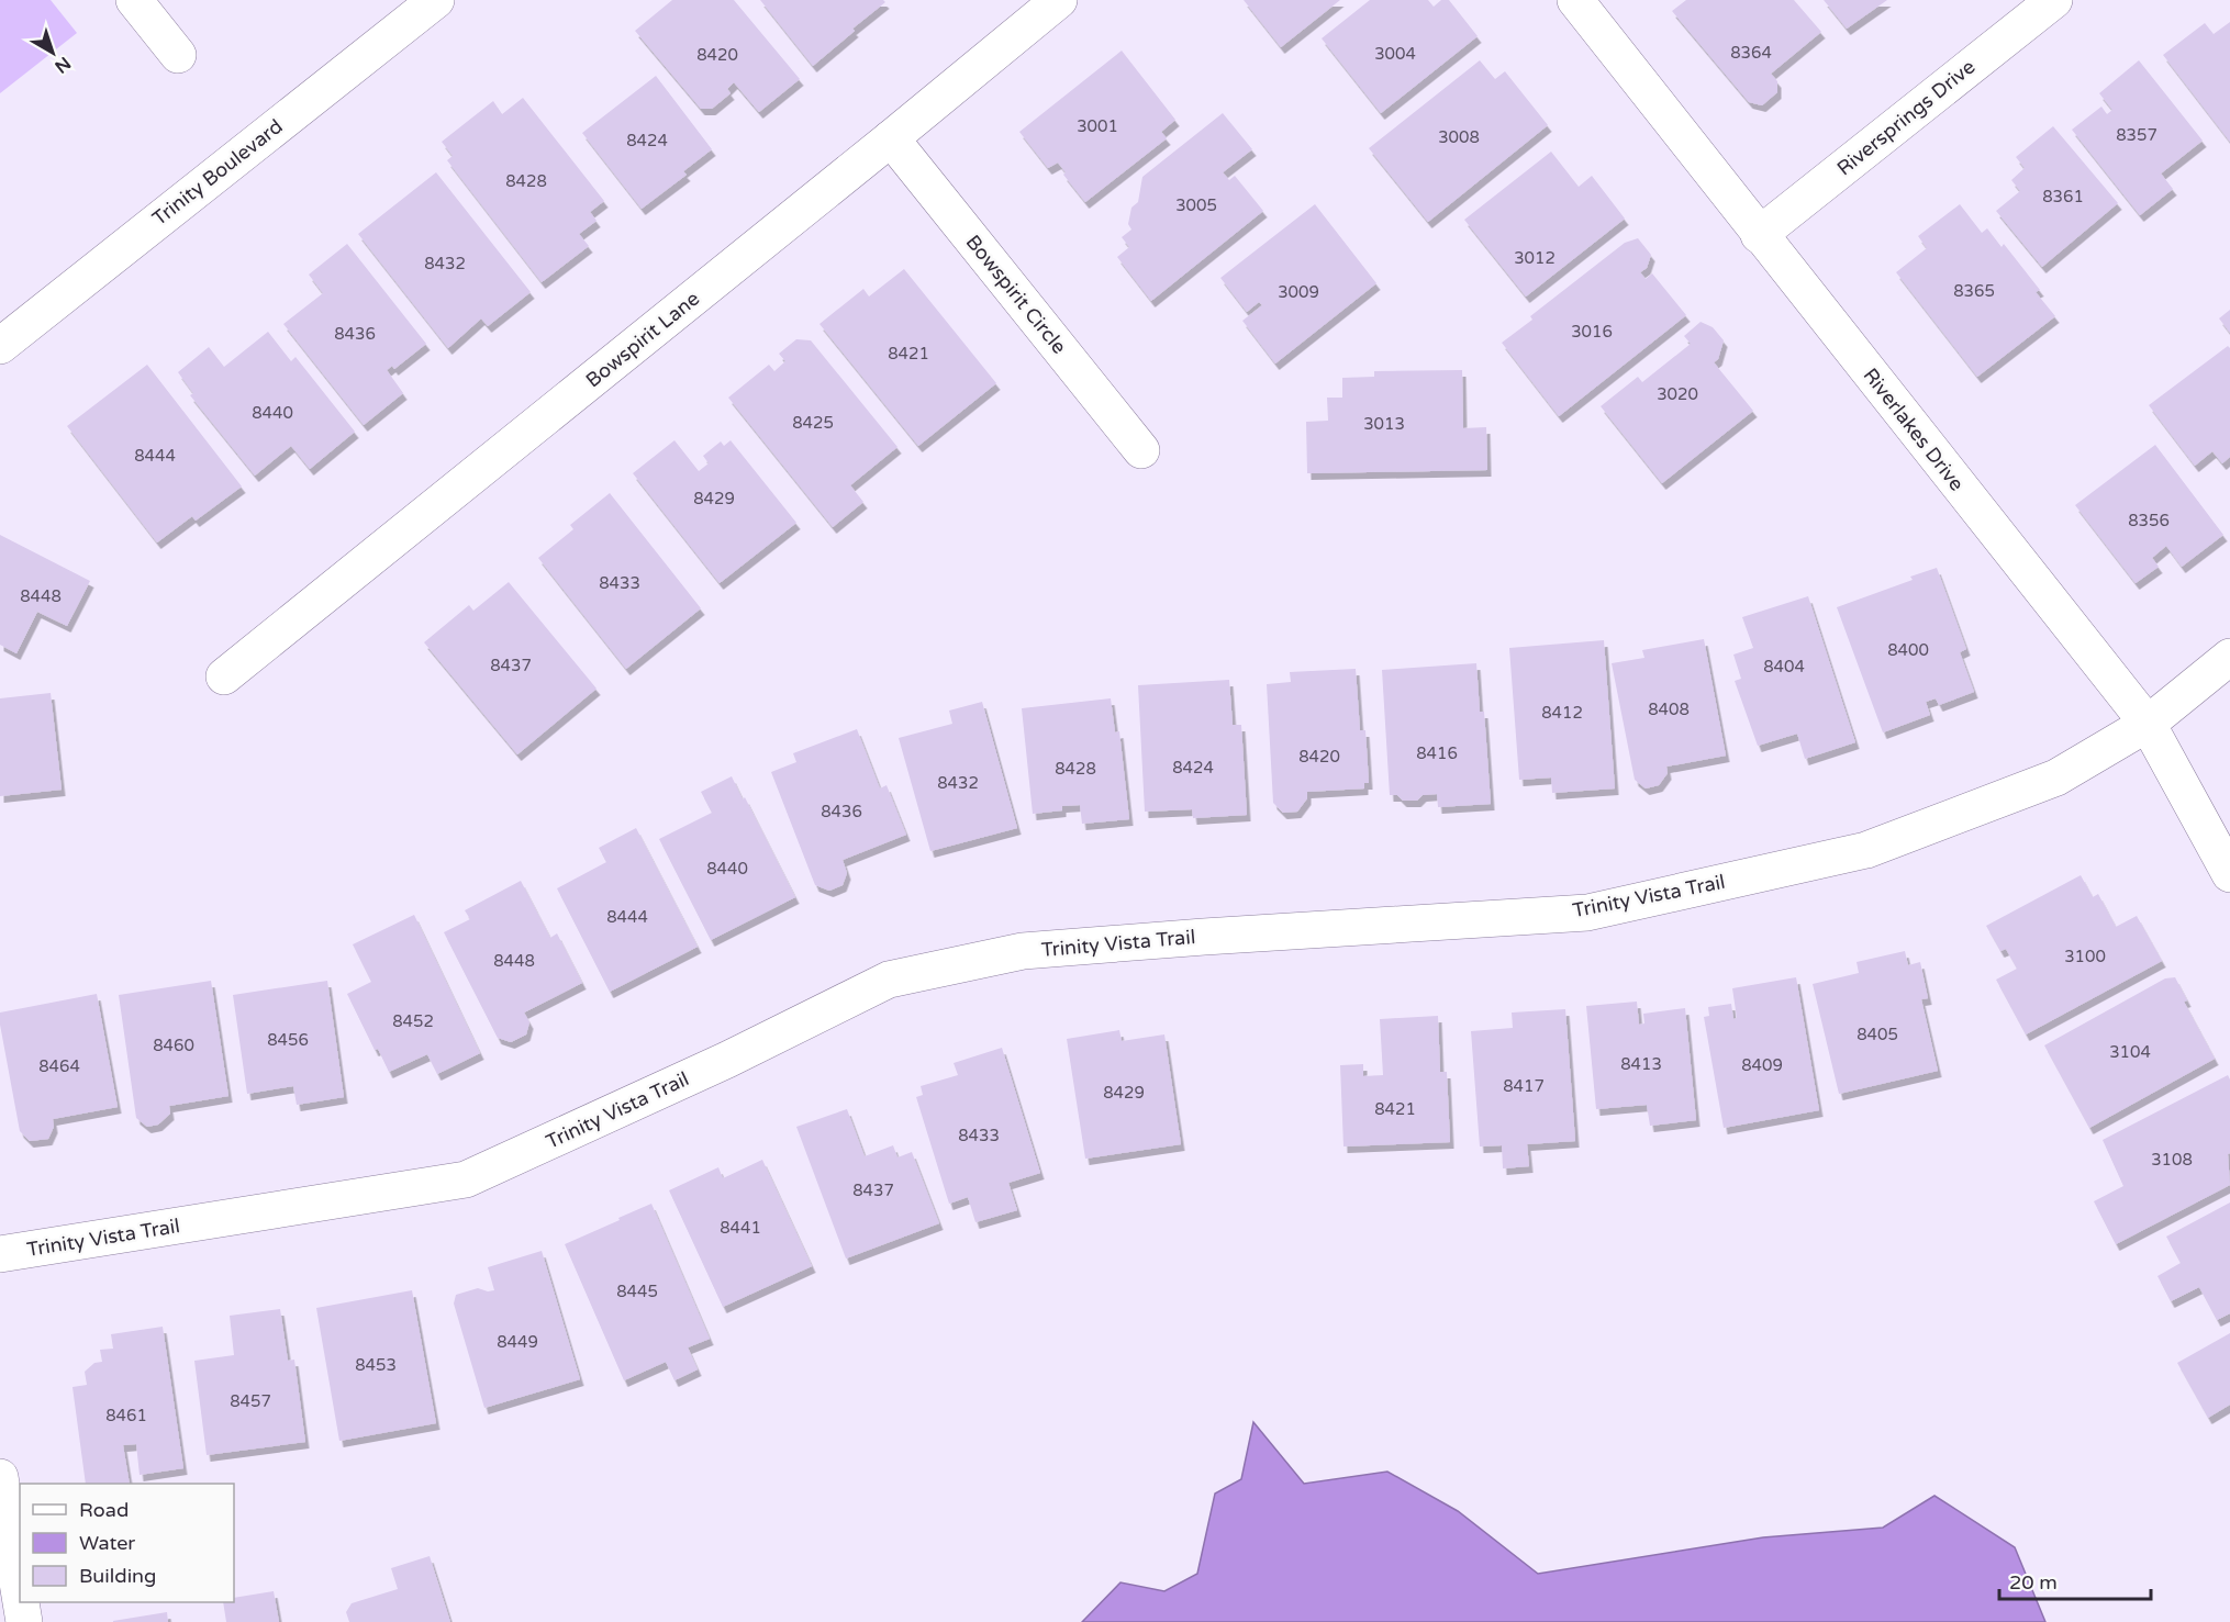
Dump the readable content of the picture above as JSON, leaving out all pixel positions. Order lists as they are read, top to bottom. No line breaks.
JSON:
{"streets":{"street":["Riversprings Drive","Trinity Boulevard","Bowspirit Circle","Bowspirit Lane","Riverlakes Drive","Trinity Vista Trail"]},"crossings":[["Riversprings Drive","Riverlakes Drive"],["Bowspirit Circle","Bowspirit Lane"],["Riverlakes Drive","Trinity Vista Trail"]],"house_numbers":["8364","3004","8420","3001","8357","3008","8424","8428","8361","3005","3012","8432","8365","3009","3016","8436","8421","3020","8440","8425","3013","8444","8429","8356","8433","8448","8400","8437","8404","8408","8412","8416","8420","8424","8428","8432","8436","8440","8444","3100","8448","8452","8405","8456","8460","3104","8413","8409","8464","8417","8429","8421","8433","3108","8437","8441","8445","8449","8453","8457","8461"],"legend":["Road","Water","Building"],"scale_bar":"20 m","north":"bottom right"}
